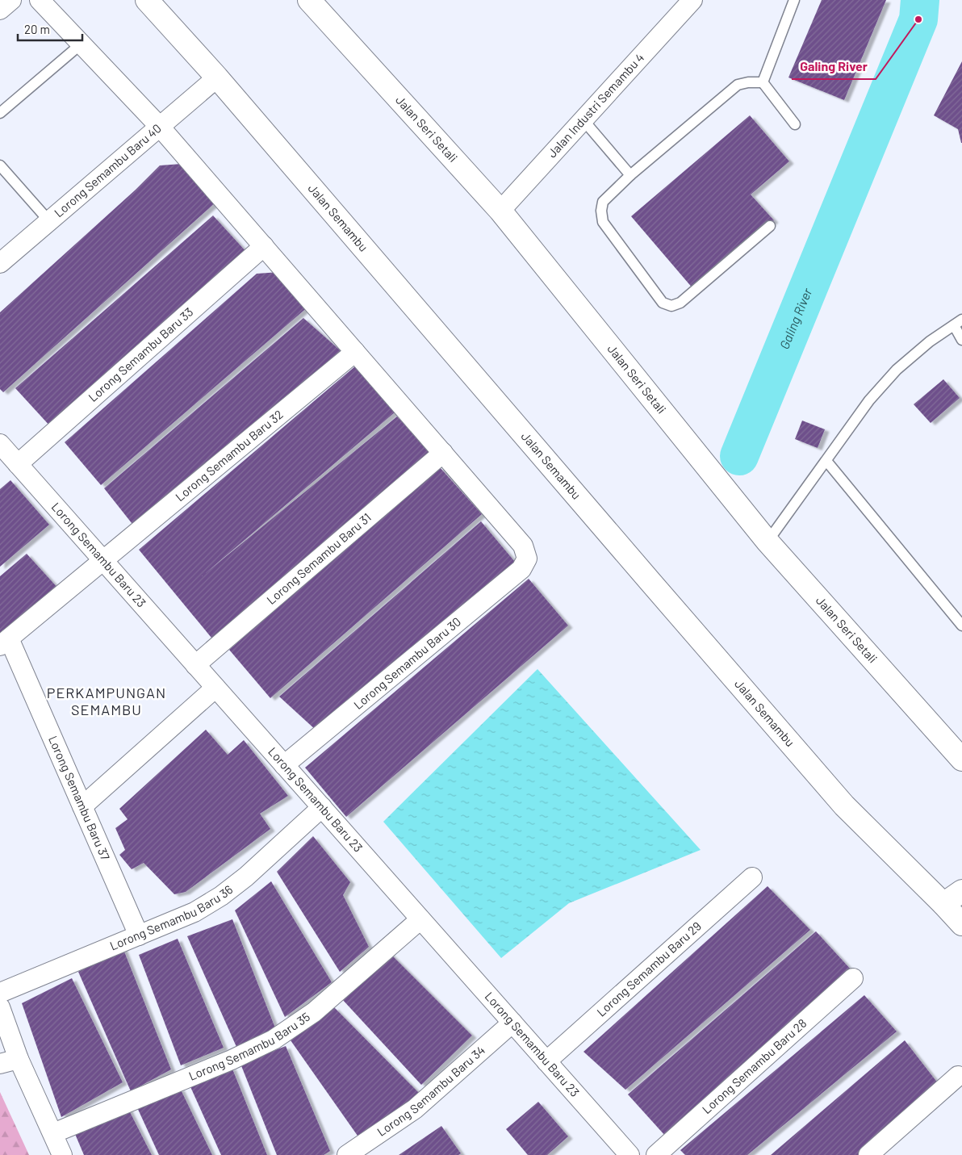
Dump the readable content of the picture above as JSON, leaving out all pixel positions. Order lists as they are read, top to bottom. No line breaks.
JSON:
{"streets":{"main road":["Jalan Seri Setali","Jalan Semambu"],"street":["Jalan Industri Semambu 4","Lorong Semambu Baru 40","Lorong Semambu Baru 33","Lorong Semambu Baru 32","Lorong Semambu Baru 23","Lorong Semambu Baru 31","Lorong Semambu Baru 30","Lorong Semambu Baru 37","Lorong Semambu Baru 36","Lorong Semambu Baru 29","Lorong Semambu Baru 35","Lorong Semambu Baru 28","Lorong Semambu Baru 34"]},"crossings":[["Jalan Industri Semambu 4","Jalan Seri Setali"],["Lorong Semambu Baru 40","Jalan Semambu"],["Lorong Semambu Baru 33","Lorong Semambu Baru 23"],["Lorong Semambu Baru 32","Lorong Semambu Baru 23"],["Lorong Semambu Baru 32","Lorong Semambu Baru 37"],["Lorong Semambu Baru 23","Lorong Semambu Baru 31"],["Lorong Semambu Baru 23","Lorong Semambu Baru 30"],["Lorong Semambu Baru 23","Lorong Semambu Baru 36"],["Lorong Semambu Baru 23","Lorong Semambu Baru 29"],["Lorong Semambu Baru 23","Lorong Semambu Baru 35"],["Lorong Semambu Baru 23","Lorong Semambu Baru 34"],["Lorong Semambu Baru 31","Lorong Semambu Baru 30"],["Lorong Semambu Baru 37","Lorong Semambu Baru 36"]],"districts":["PERKAMPUNGAN SEMAMBU"],"water":["Galing River"],"places":["Galing River"],"scale_bar":"20 m"}
